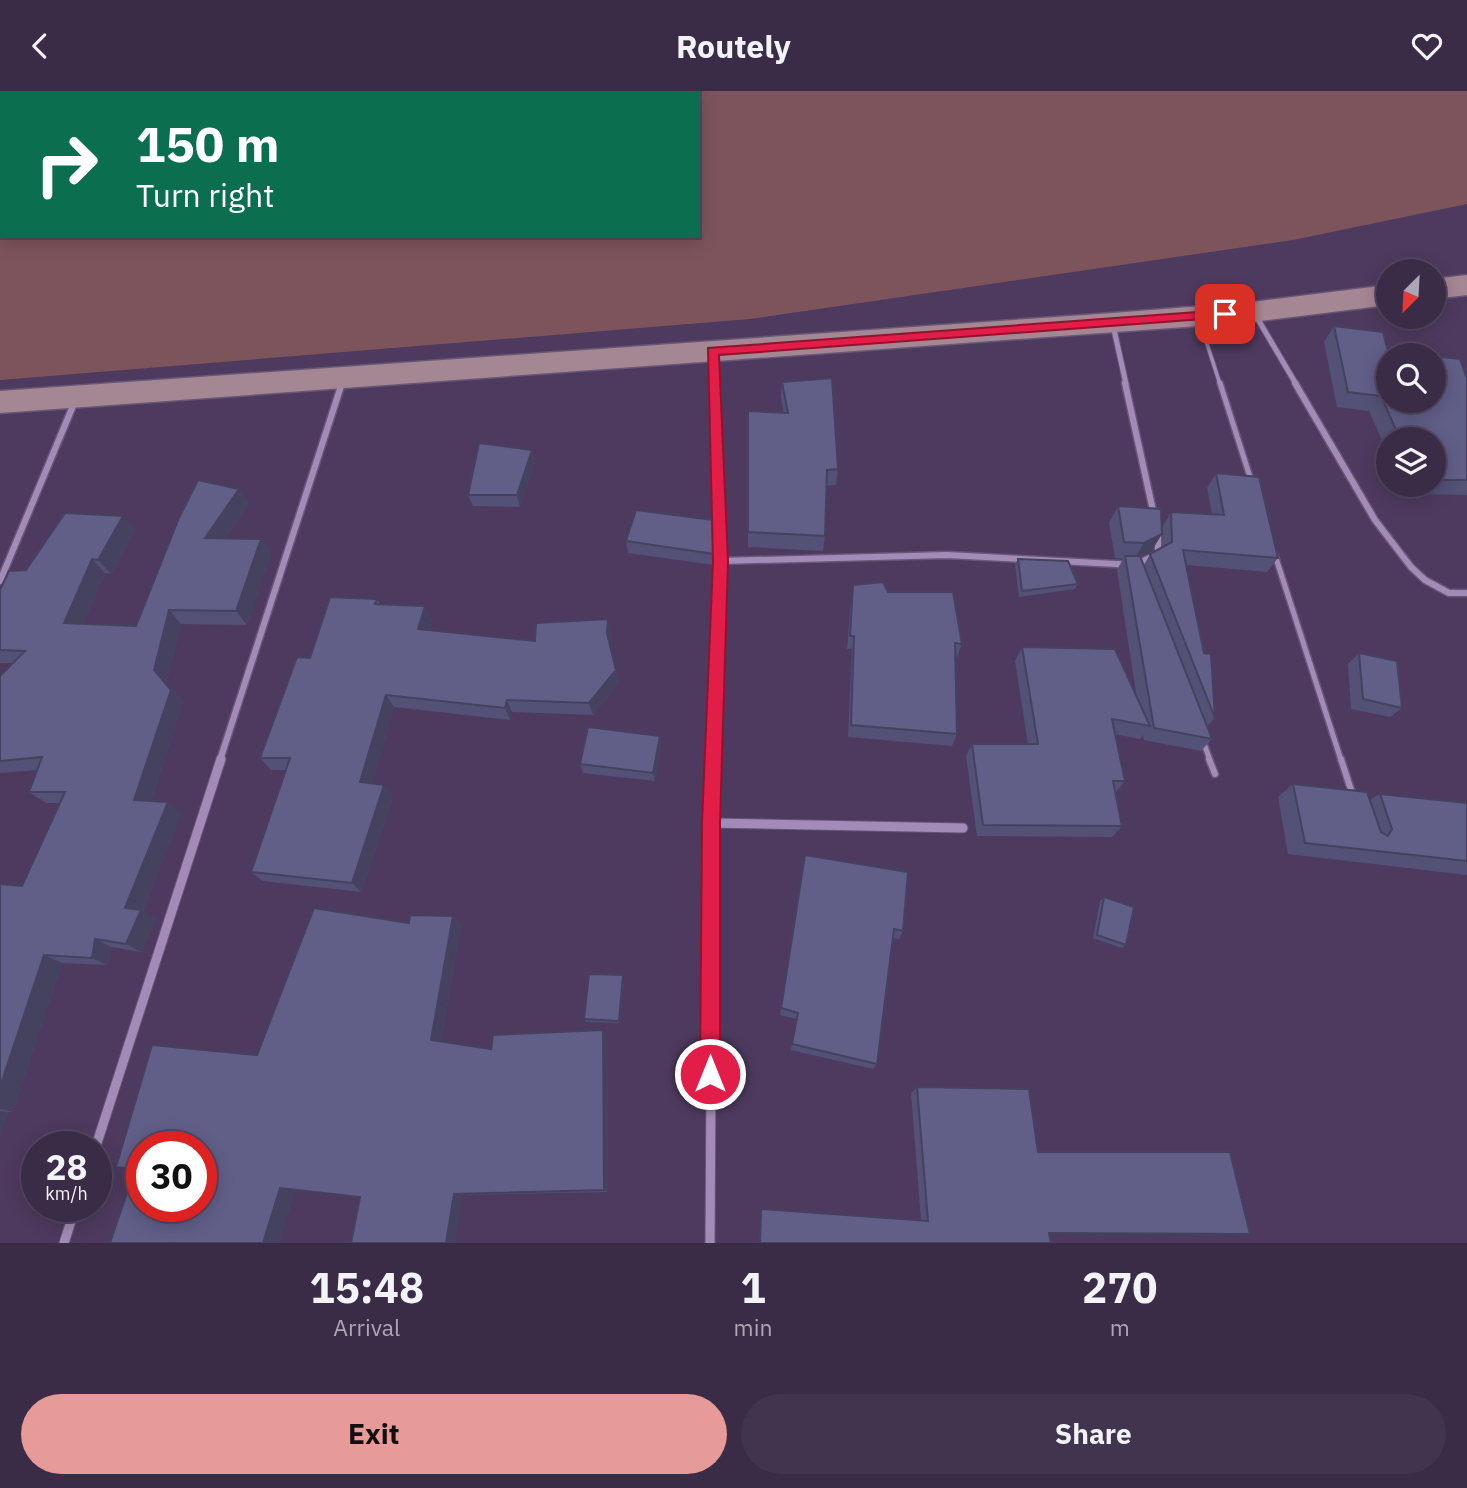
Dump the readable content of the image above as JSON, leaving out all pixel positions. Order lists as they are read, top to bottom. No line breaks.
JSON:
{"north":"bottom left","page":{"header":"Routely","turn":["150 m","Turn right"],"speed":"28 km/h","limit":"30","eta":["15:48","Arrival","1","min","270","m"],"buttons":["Exit","Share"]}}
